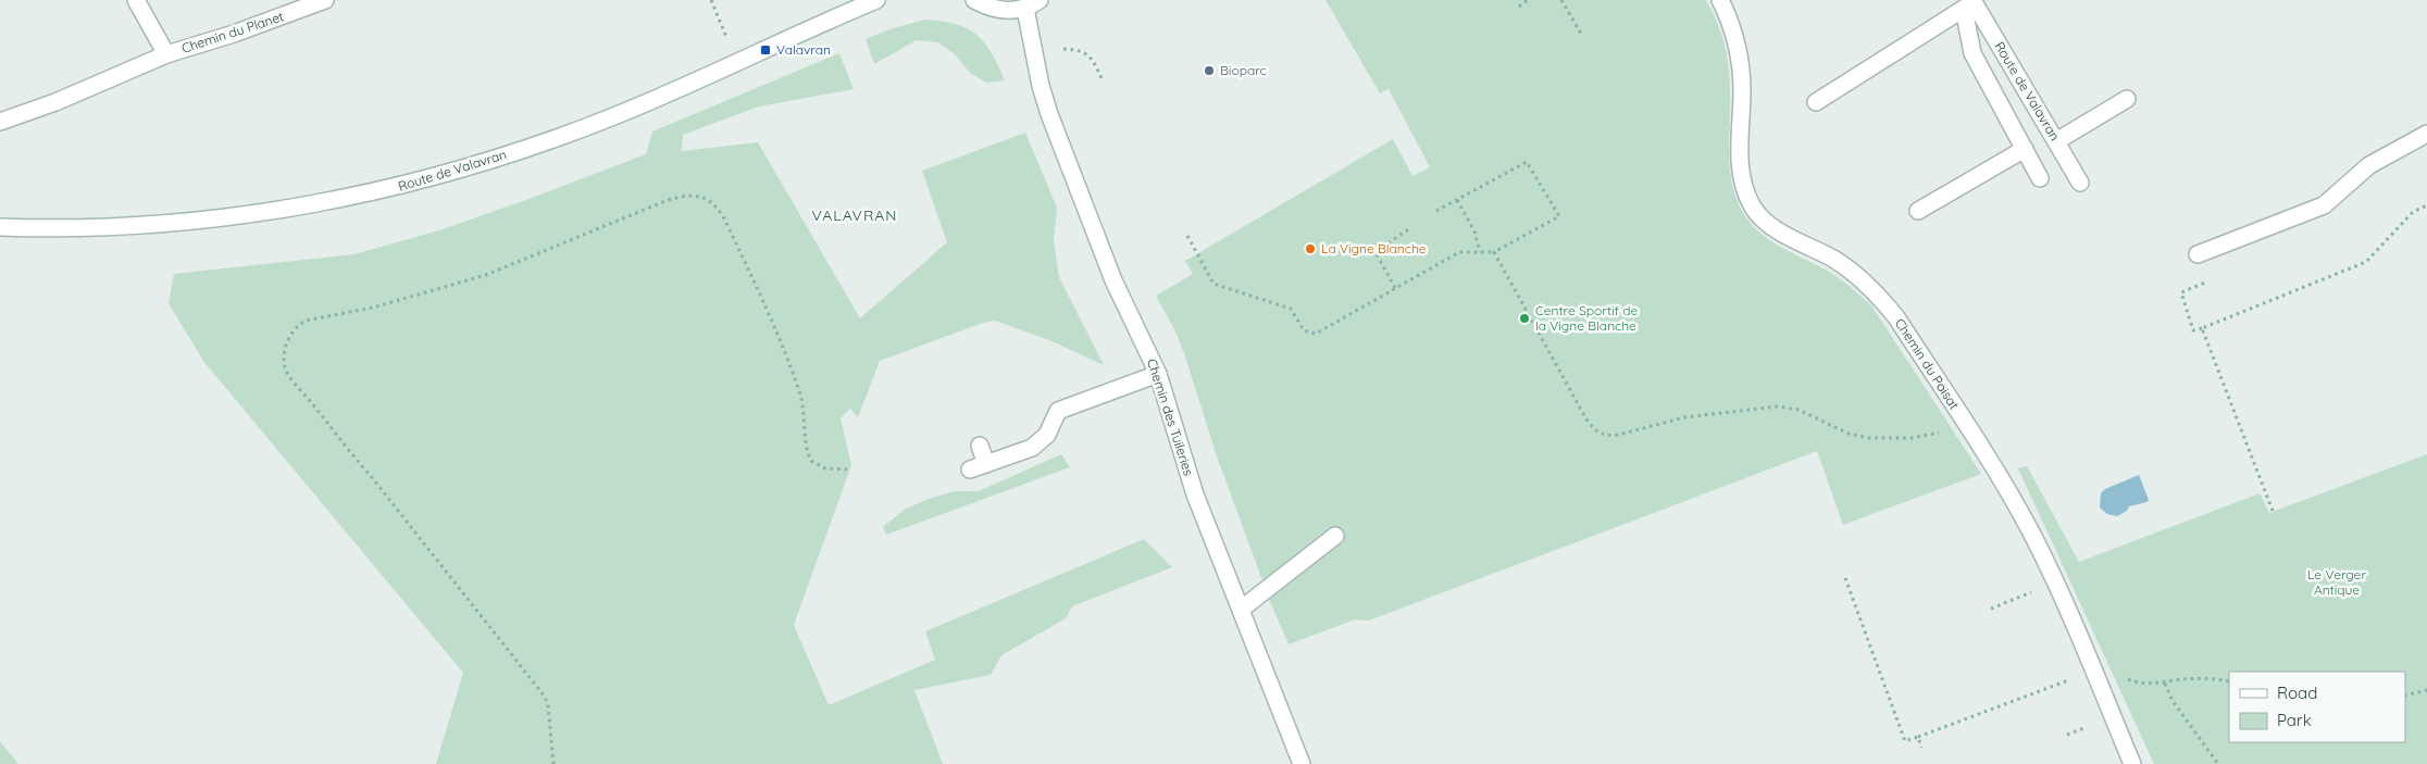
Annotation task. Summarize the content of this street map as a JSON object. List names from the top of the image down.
{
  "streets": {
    "street": [
      "Chemin du Planet",
      "Route de Valavran",
      "Chemin du Poisat",
      "Chemin des Tuileries"
    ]
  },
  "districts": ["VALAVRAN"],
  "parks": ["Le Verger Antique"],
  "places": {
    "transit": ["Valavran"],
    "other": ["Bioparc", "La Vigne Blanche", "Centre Sportif de la Vigne Blanche"]
  },
  "legend": ["Road", "Park"]
}
